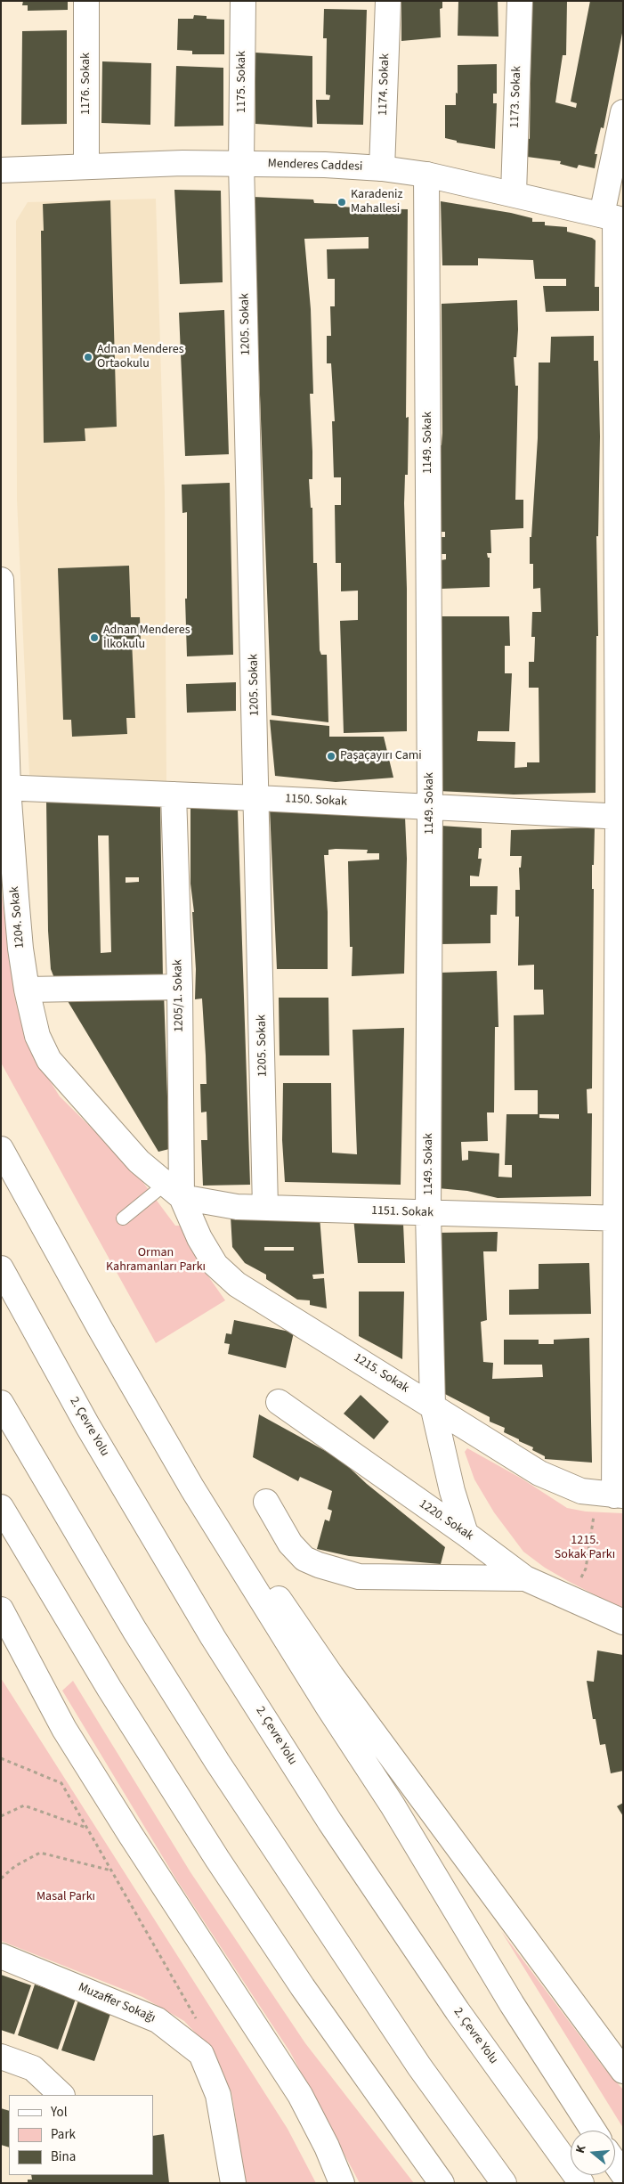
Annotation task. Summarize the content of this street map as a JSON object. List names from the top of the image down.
{
  "streets": {
    "main road": [
      "1175. Sokak",
      "1176. Sokak",
      "1174. Sokak",
      "1173. Sokak",
      "Menderes Caddesi",
      "1205. Sokak",
      "1149. Sokak",
      "1150. Sokak",
      "1204. Sokak",
      "1205/1. Sokak",
      "1151. Sokak",
      "1215. Sokak",
      "2. Çevre Yolu",
      "1220. Sokak",
      "Muzaffer Sokağı"
    ]
  },
  "crossings": [
    ["1175. Sokak", "Menderes Caddesi"],
    ["1175. Sokak", "1205. Sokak"],
    ["1176. Sokak", "Menderes Caddesi"],
    ["1174. Sokak", "Menderes Caddesi"],
    ["1173. Sokak", "Menderes Caddesi"],
    ["Menderes Caddesi", "1205. Sokak"],
    ["Menderes Caddesi", "1149. Sokak"],
    ["1205. Sokak", "1150. Sokak"],
    ["1205. Sokak", "1151. Sokak"],
    ["1149. Sokak", "1150. Sokak"],
    ["1149. Sokak", "1151. Sokak"],
    ["1149. Sokak", "1215. Sokak"],
    ["1149. Sokak", "1220. Sokak"],
    ["1150. Sokak", "1204. Sokak"],
    ["1150. Sokak", "1205/1. Sokak"],
    ["1204. Sokak", "1205/1. Sokak"],
    ["1204. Sokak", "1151. Sokak"],
    ["1204. Sokak", "1215. Sokak"],
    ["1205/1. Sokak", "1151. Sokak"],
    ["1205/1. Sokak", "1215. Sokak"],
    ["1151. Sokak", "1215. Sokak"]
  ],
  "parks": ["Orman Kahramanları Parkı", "1215. Sokak Parkı", "Masal Parkı"],
  "places": [
    "Karadeniz Mahallesi",
    "Adnan Menderes Ortaokulu",
    "Adnan Menderes İlkokulu",
    "Paşaçayırı Cami"
  ],
  "legend": ["Yol", "Park", "Bina"],
  "north": "left"
}
